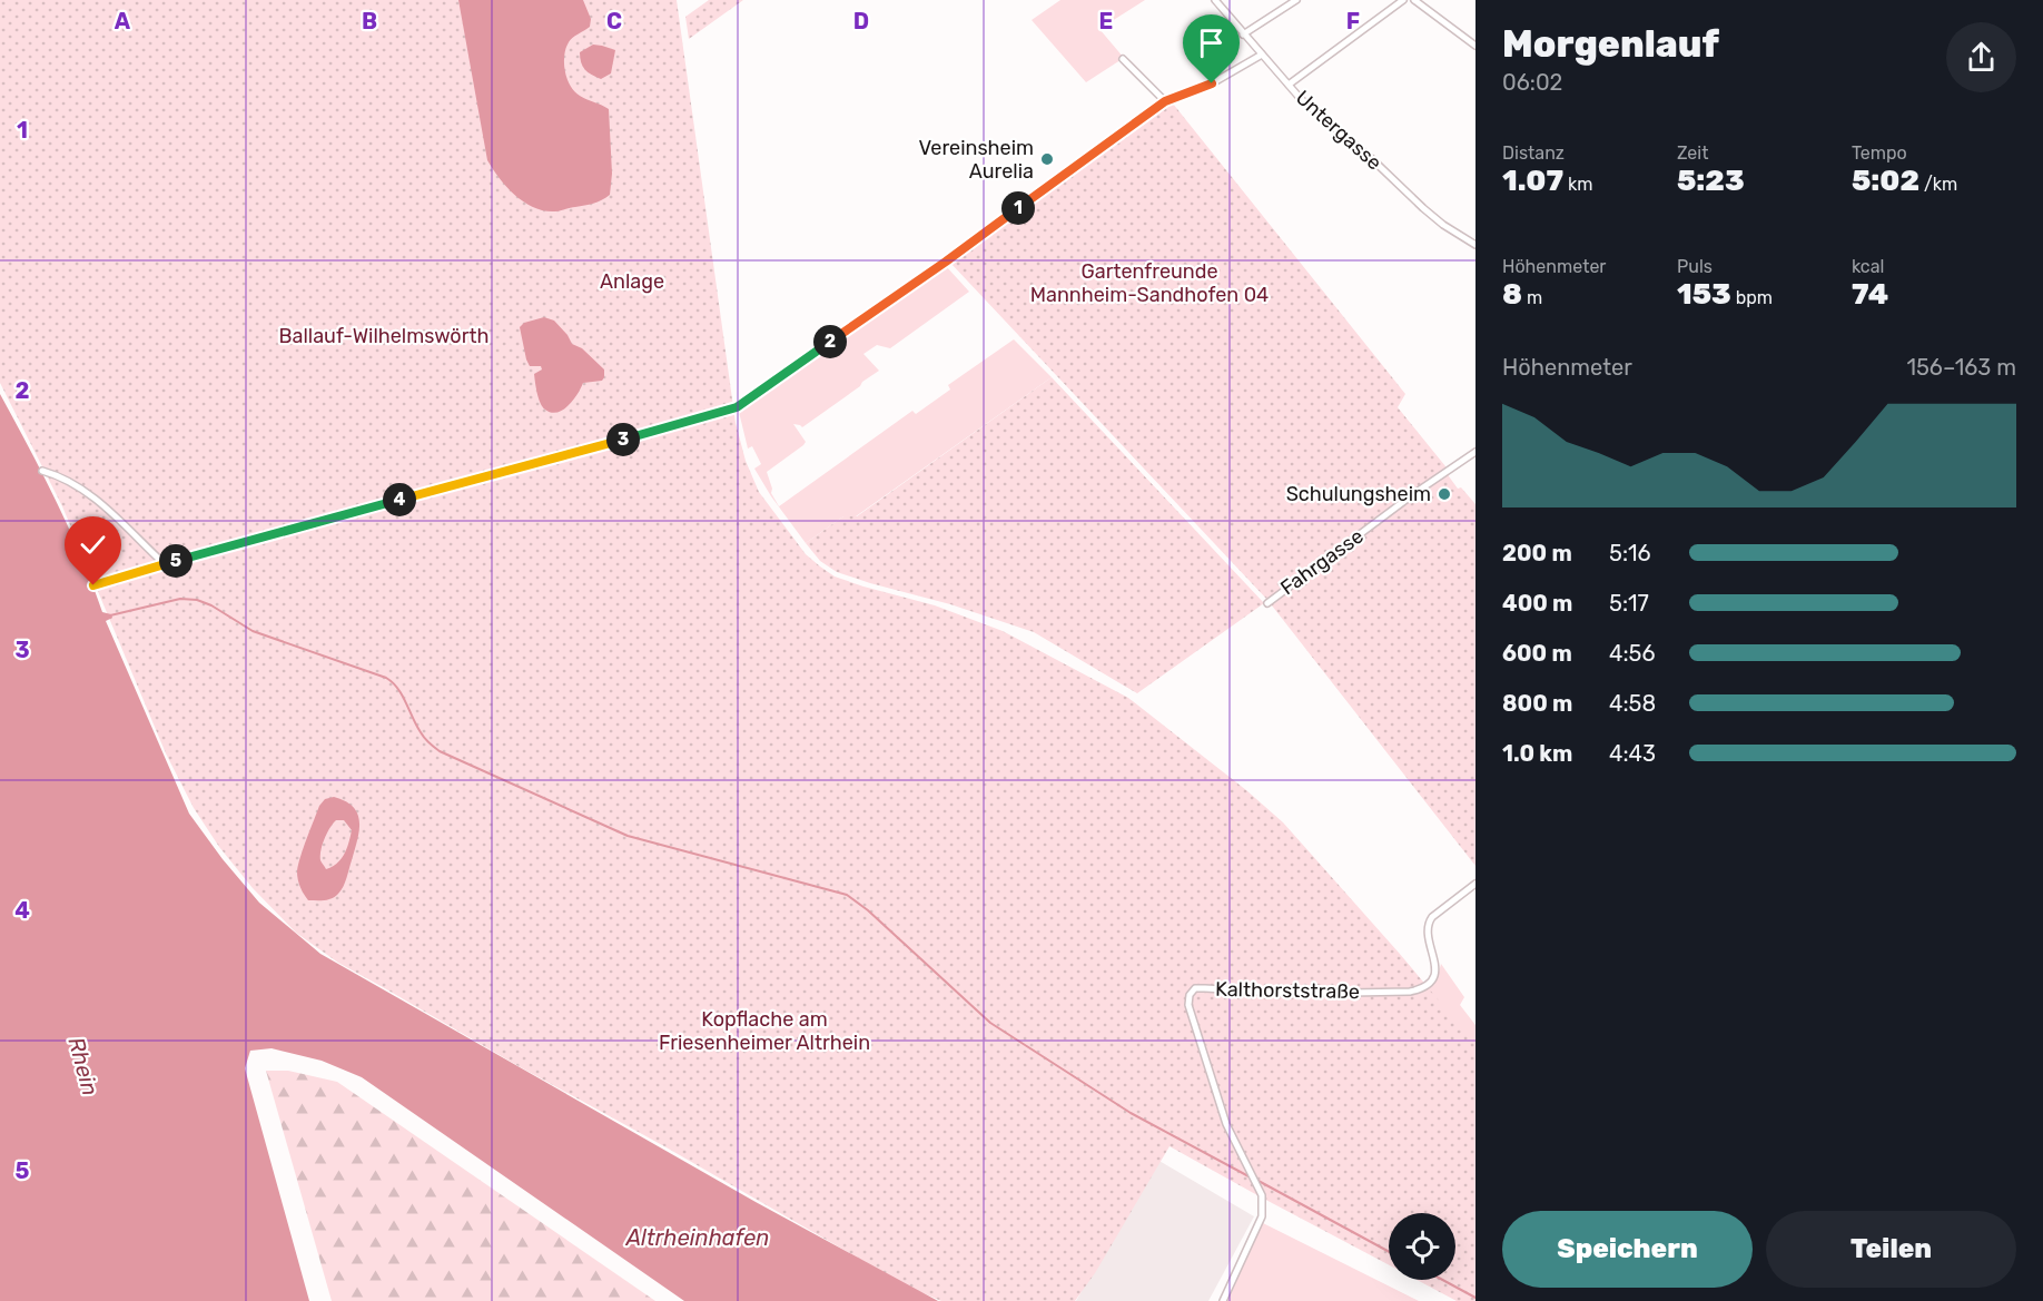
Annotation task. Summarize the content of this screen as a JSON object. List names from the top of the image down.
{
  "streets": {
    "street": ["Untergasse", "Fahrgasse", "Kalthorststraße"]
  },
  "water": ["Rhein", "Altrheinhafen"],
  "parks": [
    "Gartenfreunde Mannheim-Sandhofen 04",
    "Anlage",
    "Ballauf-Wilhelmswörth",
    "Kopflache am Friesenheimer Altrhein"
  ],
  "places": ["Vereinsheim Aurelia", "Schulungsheim"],
  "page": {
    "heading": ["Morgenlauf", "06:02"],
    "stats": [
      ["Distanz", "1.07 km"],
      ["Zeit", "5:23"],
      ["Tempo", "5:02 /km"],
      ["Höhenmeter", "8 m"],
      ["Puls", "153 bpm"],
      ["kcal", "74"]
    ],
    "pins": [
      "1",
      "2",
      "3",
      "4",
      "5"
    ],
    "chart": ["Höhenmeter", "156–163 m"],
    "list": [
      {
        "name": "200 m",
        "note": "5:16"
      },
      {
        "name": "400 m",
        "note": "5:17"
      },
      {
        "name": "600 m",
        "note": "4:56"
      },
      {
        "name": "800 m",
        "note": "4:58"
      },
      {
        "name": "1.0 km",
        "note": "4:43"
      }
    ],
    "buttons": ["Speichern", "Teilen"]
  },
  "grid": {
    "columns": [
      "A",
      "B",
      "C",
      "D",
      "E",
      "F"
    ],
    "rows": [
      "1",
      "2",
      "3",
      "4",
      "5"
    ]
  }
}
